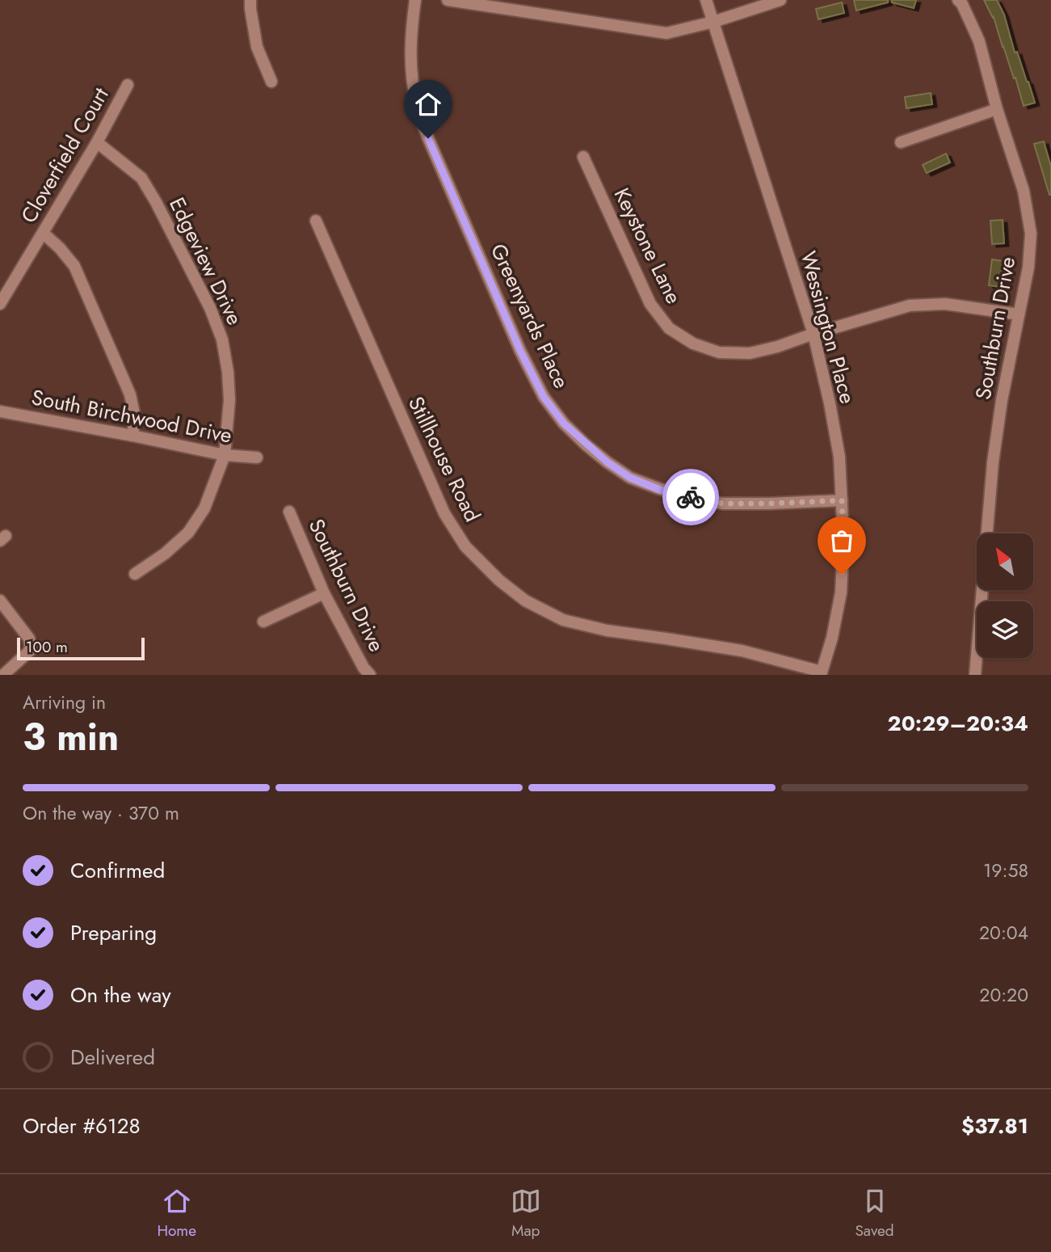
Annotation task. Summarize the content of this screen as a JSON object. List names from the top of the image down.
{
  "streets": {
    "street": [
      "Cloverfield Court",
      "Keystone Lane",
      "Edgeview Drive",
      "Greenyards Place",
      "Wessington Place",
      "Southburn Drive",
      "South Birchwood Drive",
      "Stillhouse Road"
    ]
  },
  "crossings": [
    ["Cloverfield Court", "Edgeview Drive"],
    ["Keystone Lane", "Wessington Place"],
    ["Keystone Lane", "Southburn Drive"],
    ["Edgeview Drive", "South Birchwood Drive"],
    ["Greenyards Place", "Wessington Place"],
    ["Wessington Place", "Stillhouse Road"]
  ],
  "scale_bar": "100 m",
  "north": "top left",
  "page": {
    "scale": "100 m",
    "heading": ["3 min", "Arriving in", "20:29–20:34"],
    "panel": ["Order #6128", "$37.81"],
    "bar": "On the way · 370 m",
    "list": [
      ["Confirmed", "19:58"],
      ["Preparing", "20:04"],
      ["On the way", "20:20"],
      "Delivered"
    ],
    "tabs": ["Home", "Map", "Saved"]
  }
}
